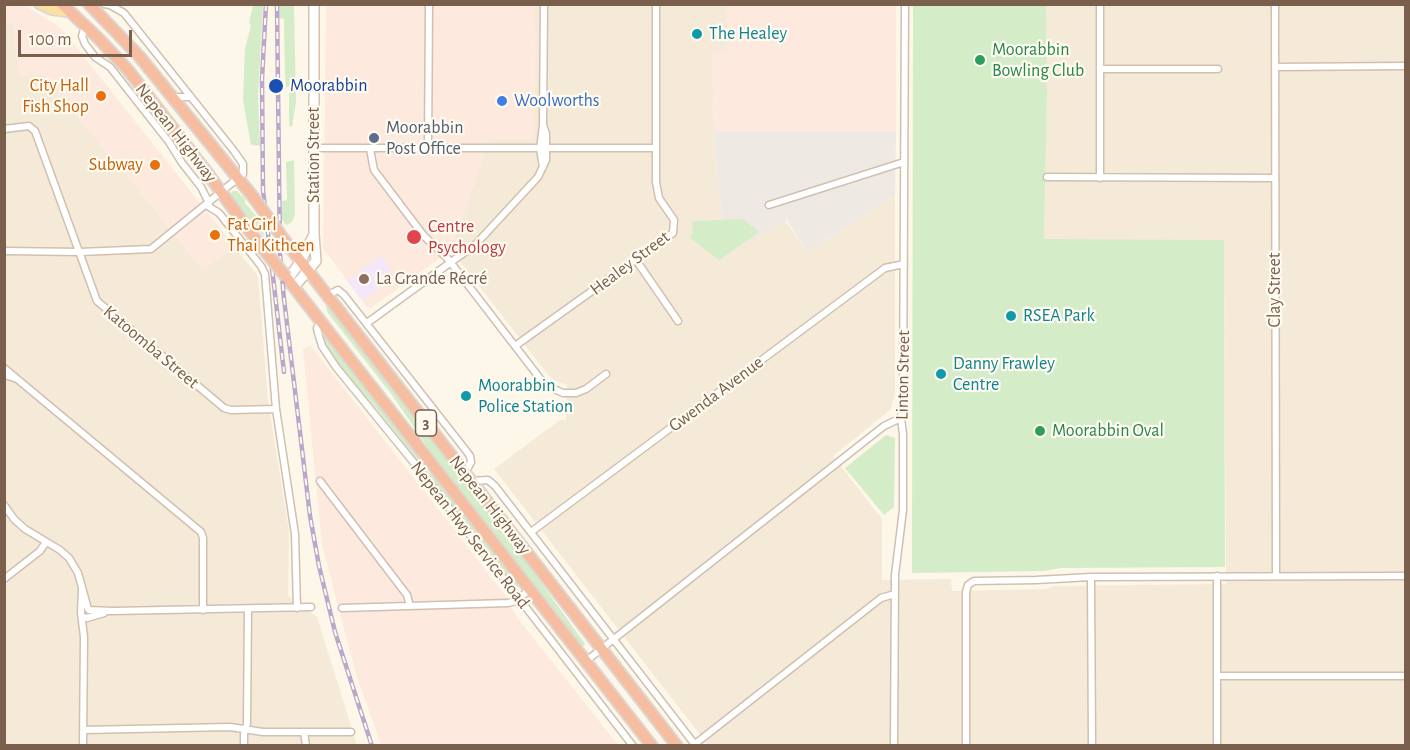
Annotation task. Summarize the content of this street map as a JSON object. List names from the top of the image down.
{
  "streets": {
    "highway": ["Nepean Highway", "3"],
    "main road": ["Station Street"],
    "street": [
      "Healey Street",
      "Clay Street",
      "Katoomba Street",
      "Linton Street",
      "Gwenda Avenue",
      "Nepean Hwy Service Road"
    ]
  },
  "crossings": [
    ["Nepean Highway", "Station Street"],
    ["Nepean Highway", "Nepean Hwy Service Road"],
    ["Linton Street", "Gwenda Avenue"],
    ["Gwenda Avenue", "Nepean Hwy Service Road"]
  ],
  "places": [
    "The Healey",
    "Moorabbin Bowling Club",
    "Moorabbin",
    "City Hall Fish Shop",
    "Woolworths",
    "Moorabbin Post Office",
    "Subway",
    "Fat Girl Thai Kithcen",
    "Centre Psychology",
    "La Grande Récré",
    "RSEA Park",
    "Danny Frawley Centre",
    "Moorabbin Police Station",
    "Moorabbin Oval"
  ],
  "scale_bar": "100 m"
}
